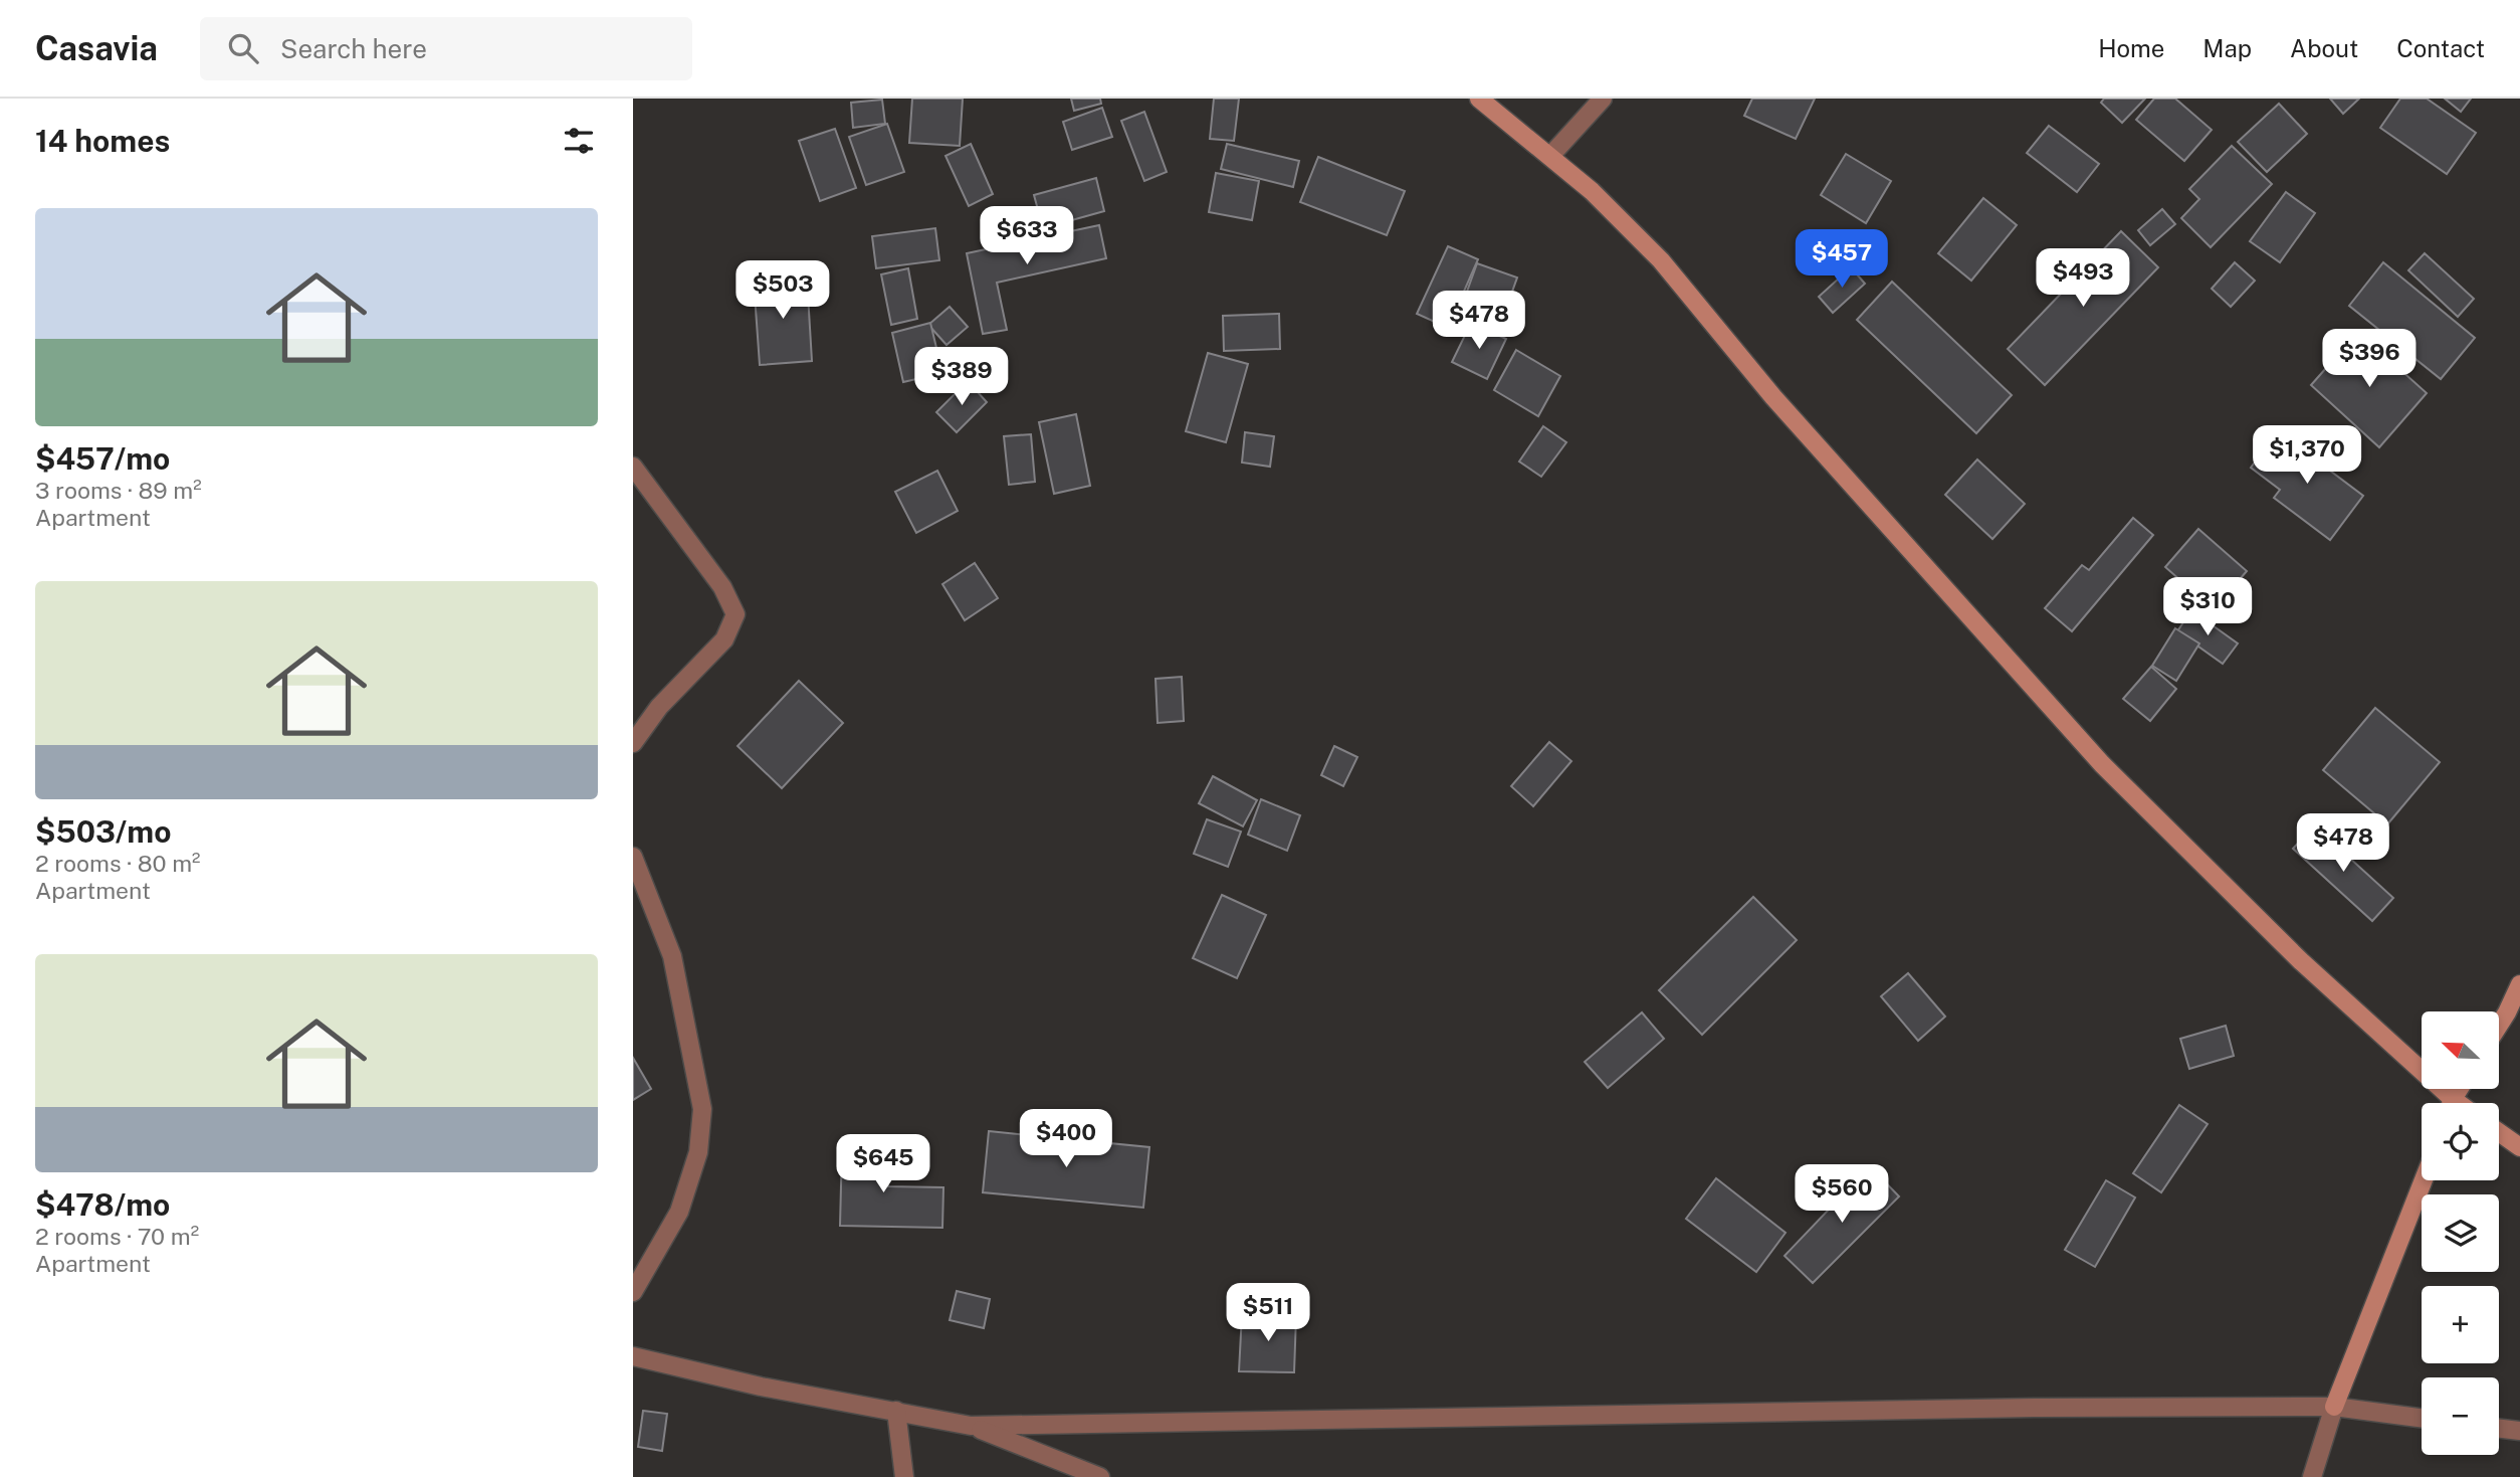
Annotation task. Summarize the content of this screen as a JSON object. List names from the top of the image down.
{
  "north": "top left",
  "page": {
    "header": "Casavia",
    "search": "Search here",
    "nav": [
      "Home",
      "Map",
      "About",
      "Contact"
    ],
    "heading": "14 homes",
    "list": [
      {
        "name": "$457/mo",
        "note": "3 rooms · 89 m² · Apartment"
      },
      {
        "name": "$503/mo",
        "note": "2 rooms · 80 m² · Apartment"
      },
      {
        "name": "$478/mo",
        "note": "2 rooms · 70 m² · Apartment"
      }
    ],
    "price": [
      "$633",
      "$457",
      "$493",
      "$503",
      "$478",
      "$396",
      "$389",
      "$1,370",
      "$310",
      "$478",
      "$400",
      "$645",
      "$560",
      "$511"
    ],
    "map_buttons": ["+", "−"]
  }
}
